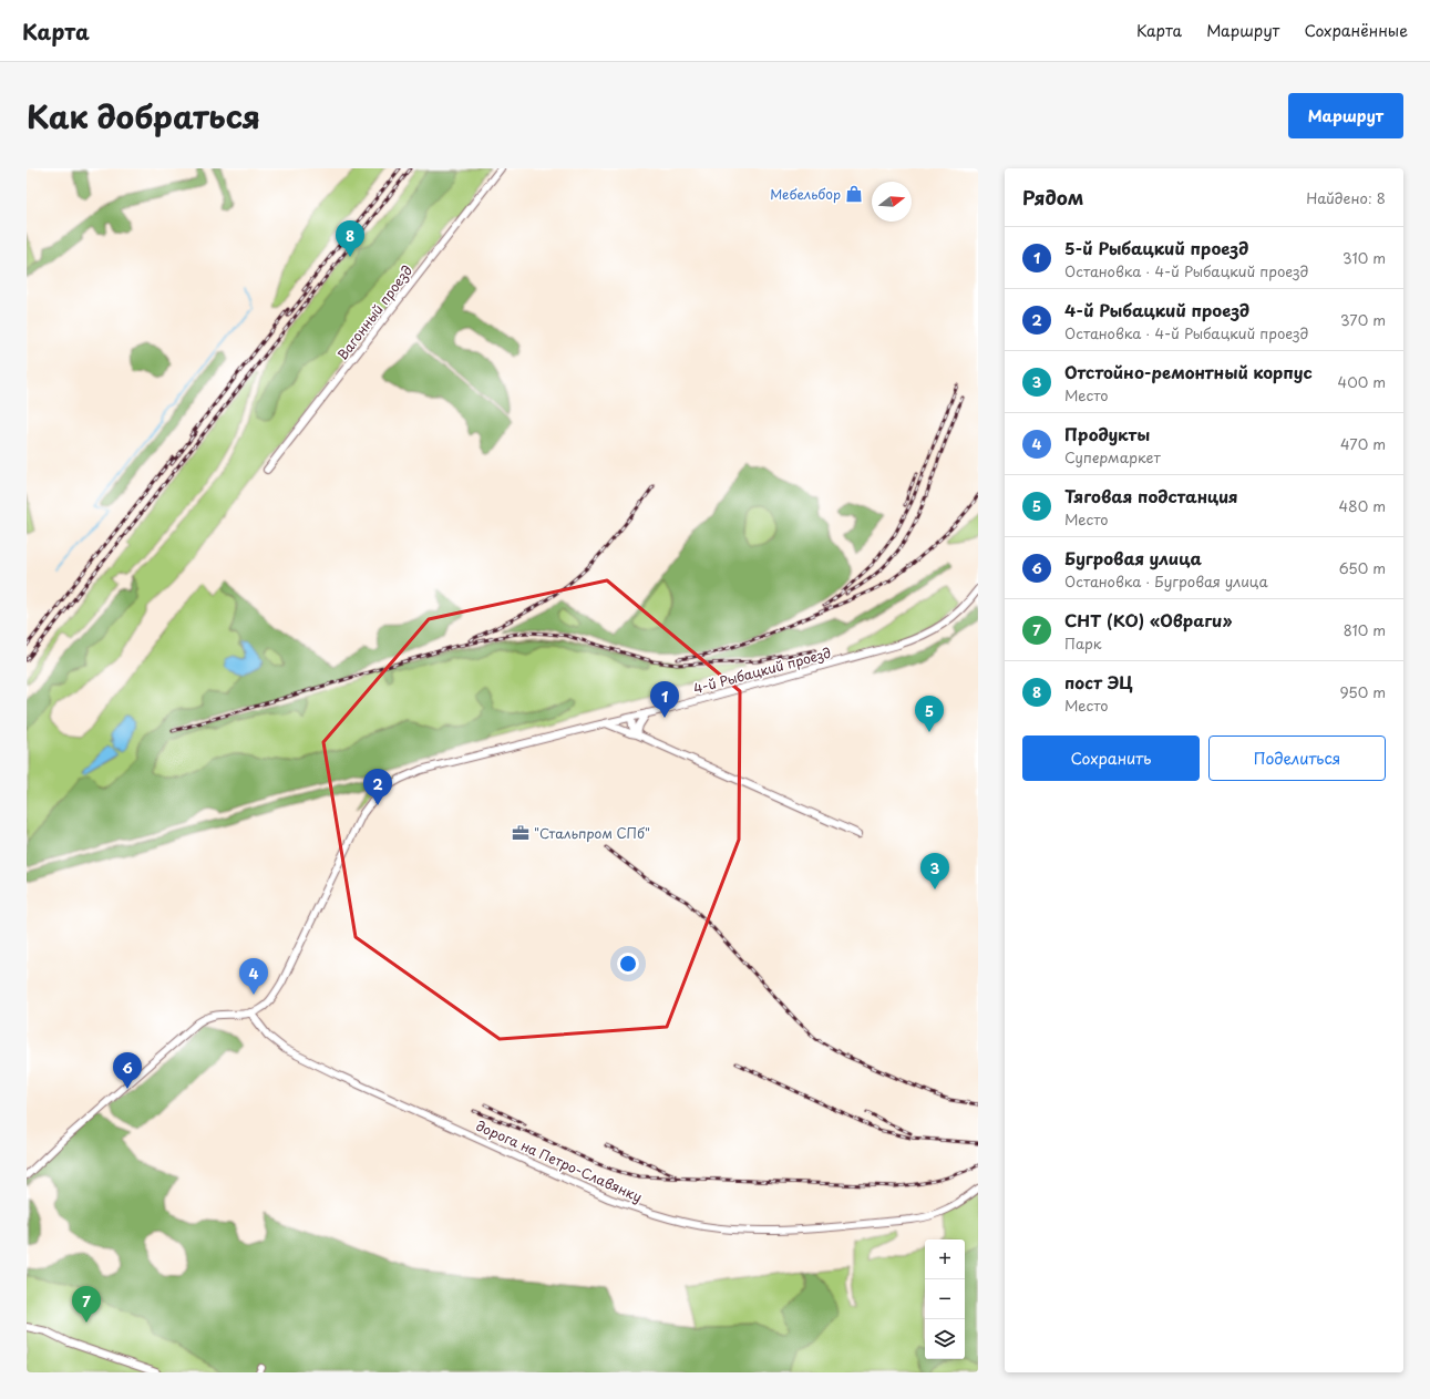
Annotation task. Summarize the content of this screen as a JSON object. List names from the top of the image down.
{
  "streets": {
    "street": ["Вагонный проезд", "4-й Рыбацкий проезд", "дорога на Петро-Славянку"]
  },
  "crossings": [
    ["4-й Рыбацкий проезд", "дорога на Петро-Славянку"]
  ],
  "places": {
    "shop": ["Мебельбор"],
    "office": ["\"Стальпром СПб\""]
  },
  "north": "right",
  "page": {
    "header": "Карта",
    "nav": ["Карта", "Маршрут", "Сохранённые"],
    "title": "Как добраться",
    "buttons": [
      "Маршрут",
      ["Сохранить", "Поделиться"]
    ],
    "heading": ["Рядом", "Найдено: 8"],
    "pins": [
      "8",
      "1",
      "5",
      "2",
      "3",
      "4",
      "6",
      "7"
    ],
    "list": [
      {
        "mark": "1",
        "name": "5-й Рыбацкий проезд",
        "note": "Остановка · 4-й Рыбацкий проезд",
        "value": "310 m"
      },
      {
        "mark": "2",
        "name": "4-й Рыбацкий проезд",
        "note": "Остановка · 4-й Рыбацкий проезд",
        "value": "370 m"
      },
      {
        "mark": "3",
        "name": "Отстойно-ремонтный корпус",
        "note": "Место",
        "value": "400 m"
      },
      {
        "mark": "4",
        "name": "Продукты",
        "note": "Супермаркет",
        "value": "470 m"
      },
      {
        "mark": "5",
        "name": "Тяговая подстанция",
        "note": "Место",
        "value": "480 m"
      },
      {
        "mark": "6",
        "name": "Бугровая улица",
        "note": "Остановка · Бугровая улица",
        "value": "650 m"
      },
      {
        "mark": "7",
        "name": "СНТ (КО) «Овраги»",
        "note": "Парк",
        "value": "810 m"
      },
      {
        "mark": "8",
        "name": "пост ЭЦ",
        "note": "Место",
        "value": "950 m"
      }
    ],
    "map_buttons": ["+", "−"]
  }
}
